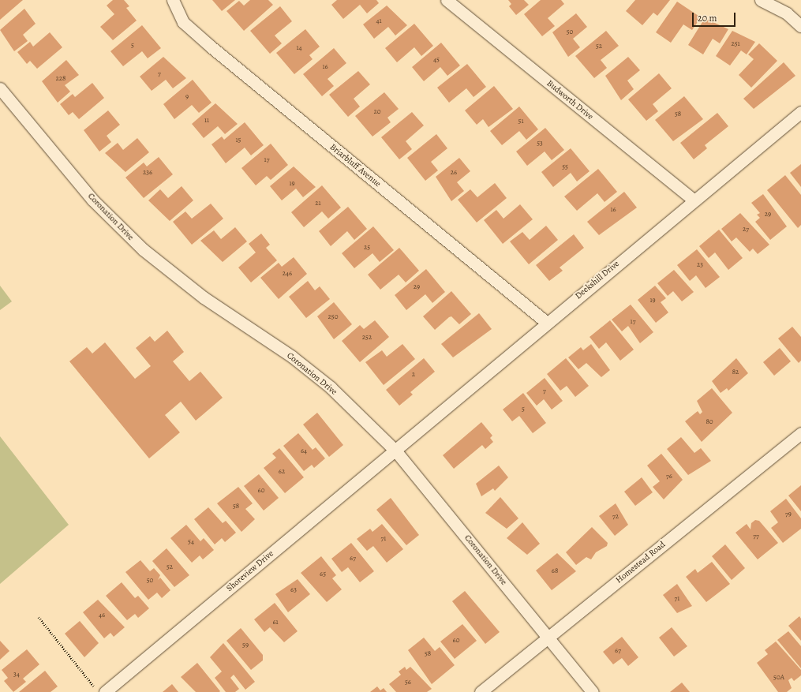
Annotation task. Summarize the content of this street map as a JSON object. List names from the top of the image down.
{
  "streets": {
    "street": [
      "Budworth Drive",
      "Briarbluff Avenue",
      "Coronation Drive",
      "Deekshill Drive",
      "Homestead Road",
      "Shoreview Drive"
    ]
  },
  "crossings": [
    ["Budworth Drive", "Deekshill Drive"],
    ["Briarbluff Avenue", "Deekshill Drive"],
    ["Coronation Drive", "Deekshill Drive"],
    ["Coronation Drive", "Homestead Road"],
    ["Coronation Drive", "Shoreview Drive"],
    ["Deekshill Drive", "Shoreview Drive"]
  ],
  "house_numbers": [
    "41",
    "50",
    "251",
    "5",
    "52",
    "14",
    "45",
    "16",
    "7",
    "228",
    "9",
    "20",
    "58",
    "11",
    "51",
    "15",
    "53",
    "17",
    "55",
    "236",
    "26",
    "19",
    "21",
    "16",
    "29",
    "27",
    "25",
    "23",
    "246",
    "29",
    "19",
    "250",
    "17",
    "252",
    "82",
    "2",
    "7",
    "5",
    "80",
    "64",
    "62",
    "76",
    "60",
    "58",
    "79",
    "72",
    "77",
    "71",
    "54",
    "67",
    "52",
    "68",
    "65",
    "50",
    "63",
    "71",
    "46",
    "61",
    "60",
    "59",
    "67",
    "58",
    "34",
    "50A",
    "56"
  ],
  "scale_bar": "20 m"
}
